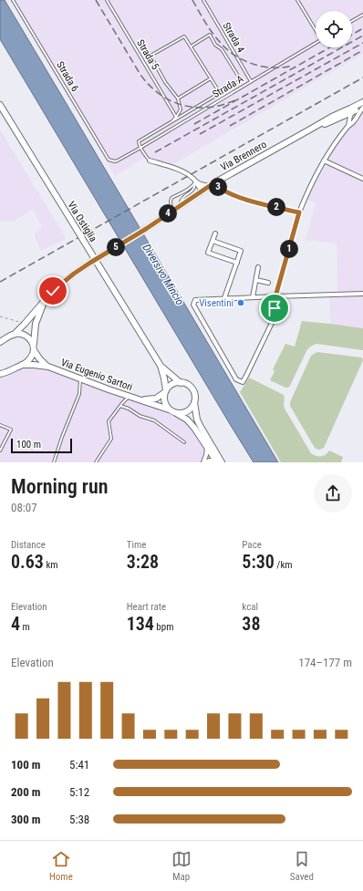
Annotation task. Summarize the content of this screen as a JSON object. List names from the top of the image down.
{
  "streets": {
    "main road": ["Via Brennero", "Via Ostiglia", "Via Eugenio Sartori"],
    "lane": [
      "Strada 4",
      "Strada 5",
      "Strada 6",
      "Strada A"
    ]
  },
  "crossings": [
    ["Strada 4", "Strada A"],
    ["Strada 6", "Strada A"],
    ["Via Brennero", "Via Eugenio Sartori"],
    ["Via Ostiglia", "Via Eugenio Sartori"]
  ],
  "water": ["Diversivo Mincio"],
  "places": ["Visentini"],
  "scale_bar": "100 m",
  "page": {
    "pins": [
      "3",
      "2",
      "4",
      "5",
      "1"
    ],
    "scale": "100 m",
    "heading": ["Morning run", "08:07"],
    "stats": [
      ["Distance", "0.63 km"],
      ["Time", "3:28"],
      ["Pace", "5:30 /km"],
      ["Elevation", "4 m"],
      ["Heart rate", "134 bpm"],
      ["kcal", "38"]
    ],
    "chart": ["Elevation", "174–177 m"],
    "list": [
      {
        "name": "100 m",
        "note": "5:41"
      },
      {
        "name": "200 m",
        "note": "5:12"
      },
      {
        "name": "300 m",
        "note": "5:38"
      }
    ],
    "tabs": ["Home", "Map", "Saved"]
  }
}
